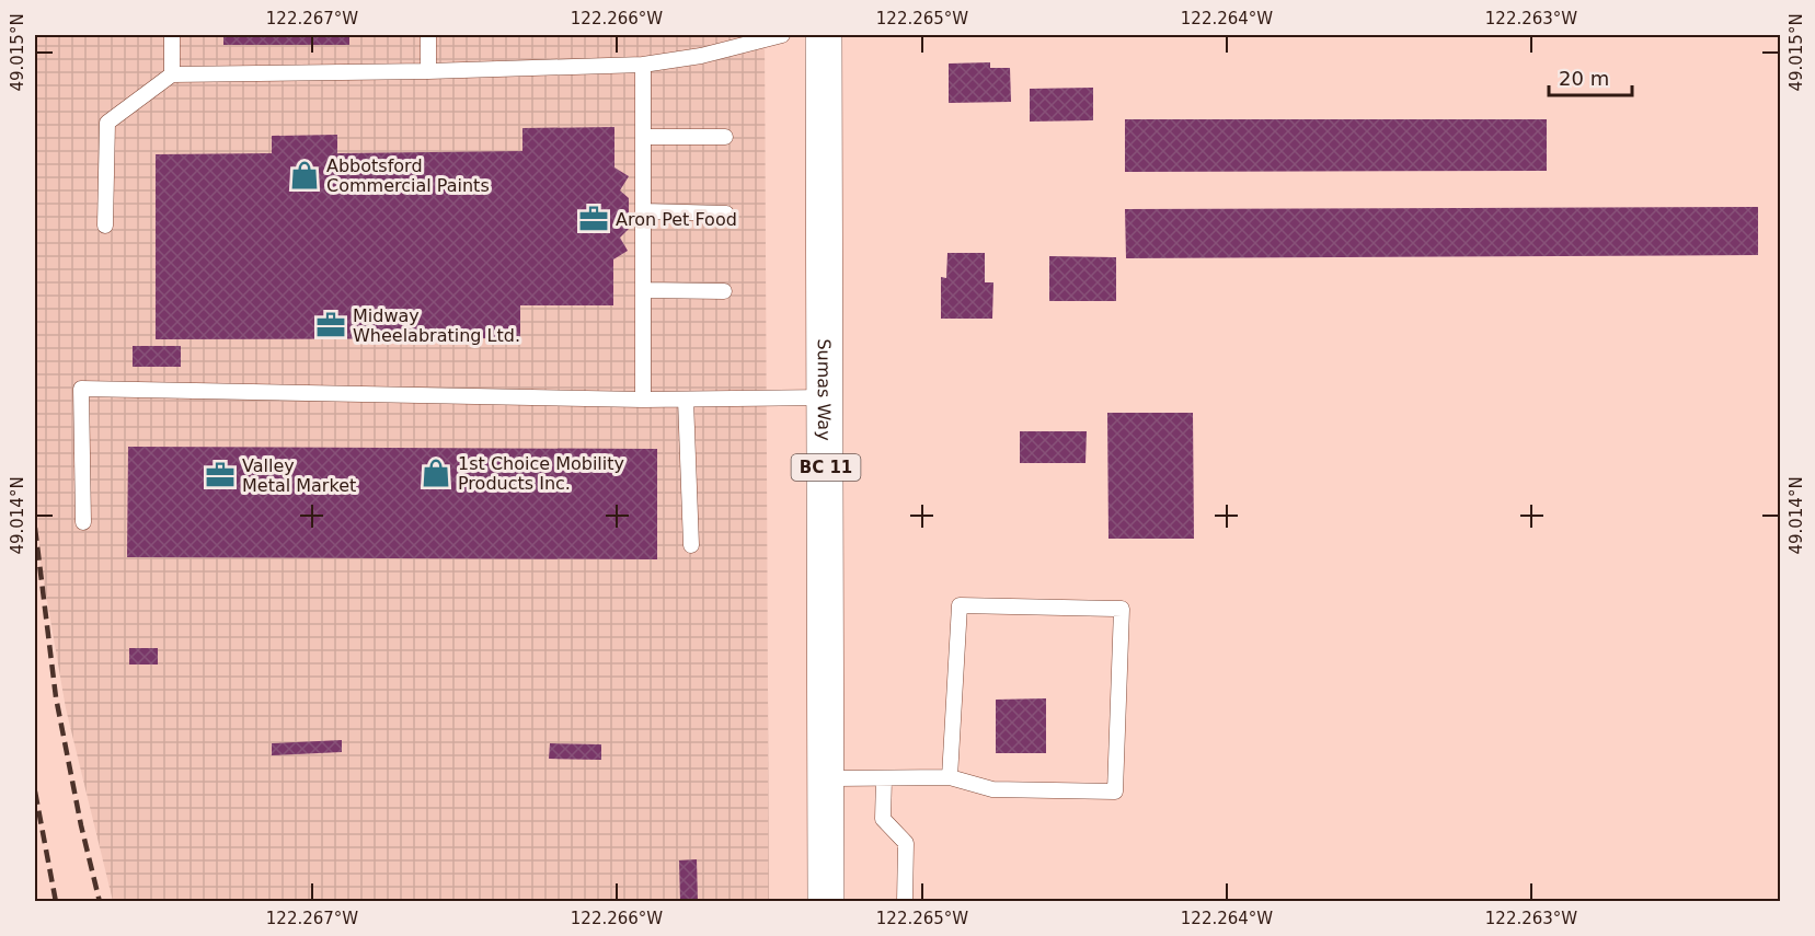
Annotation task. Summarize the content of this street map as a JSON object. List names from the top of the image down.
{
  "streets": {
    "highway": ["Sumas Way", "BC 11"]
  },
  "places": {
    "shop": ["Abbotsford Commercial Paints", "1st Choice Mobility Products Inc."],
    "office": ["Aron Pet Food", "Midway Wheelabrating Ltd.", "Valley Metal Market"]
  },
  "scale_bar": "20 m",
  "coordinates": [
    "122.267°W",
    "122.266°W",
    "122.265°W",
    "122.264°W",
    "122.263°W",
    "49.015°N",
    "49.014°N"
  ]
}
